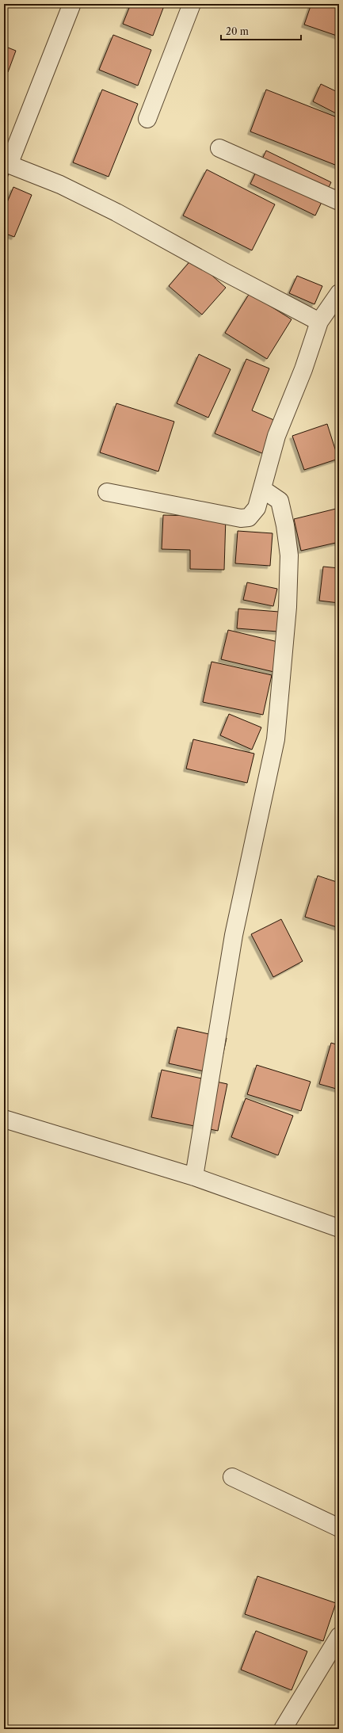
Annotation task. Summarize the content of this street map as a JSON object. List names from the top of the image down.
{
  "scale_bar": "20 m"
}
